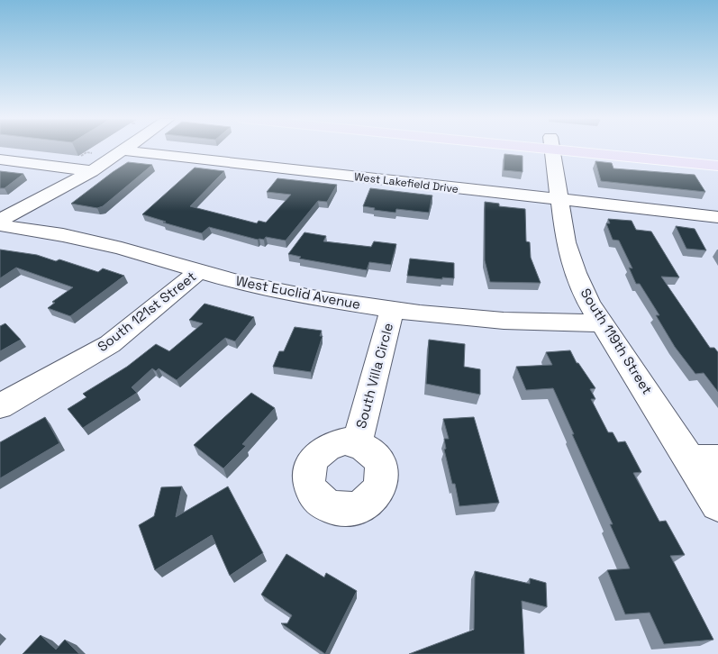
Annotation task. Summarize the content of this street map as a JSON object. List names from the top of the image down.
{
  "streets": {
    "street": [
      "West Lakefield Drive",
      "West Euclid Avenue",
      "South 121st Street",
      "South 119th Street",
      "South Villa Circle"
    ]
  },
  "crossings": [
    ["West Lakefield Drive", "South 119th Street"],
    ["West Euclid Avenue", "South 121st Street"],
    ["West Euclid Avenue", "South 119th Street"],
    ["West Euclid Avenue", "South Villa Circle"]
  ]
}
